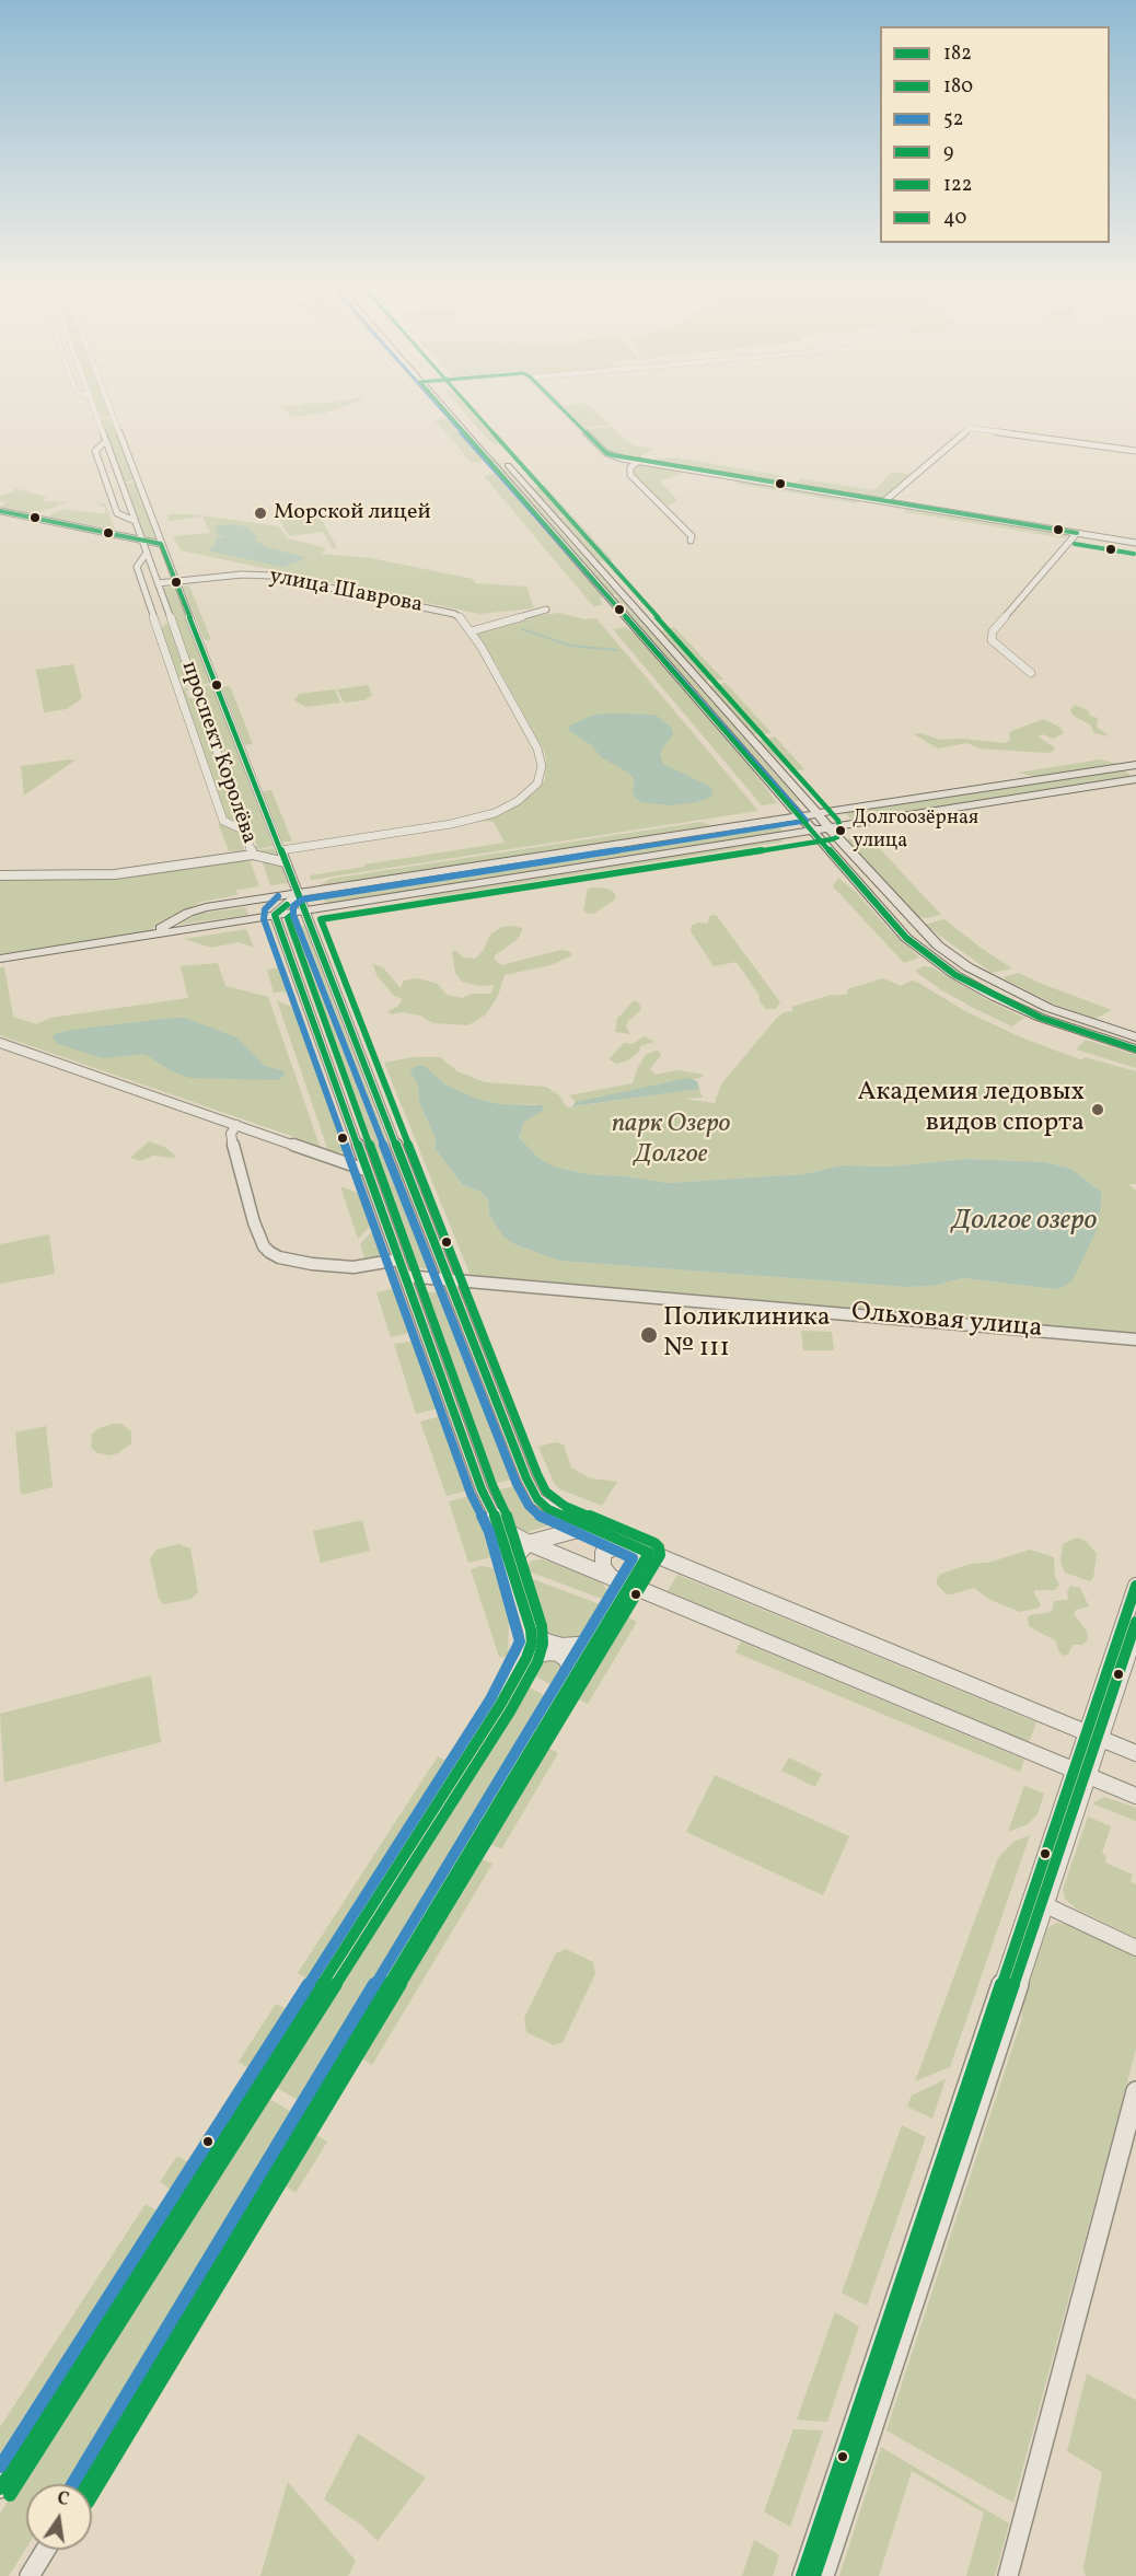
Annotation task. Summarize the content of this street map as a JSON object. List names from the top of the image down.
{
  "streets": {
    "street": ["улица Шаврова", "проспект Королёва", "Ольховая улица"]
  },
  "crossings": [
    ["улица Шаврова", "проспект Королёва"],
    ["проспект Королёва", "Ольховая улица"]
  ],
  "water": ["Долгое озеро"],
  "parks": ["парк Озеро Долгое"],
  "places": [
    "Морской лицей",
    "Долгоозёрная улица",
    "Академия ледовых видов спорта",
    "Поликлиника № 111"
  ],
  "lines": [
    "transit line 180",
    "transit line 52",
    "transit line 9",
    "transit line 182",
    "transit line 40",
    "transit line 122"
  ],
  "legend": [
    "182",
    "180",
    "52",
    "9",
    "122",
    "40"
  ],
  "north": "top"
}
